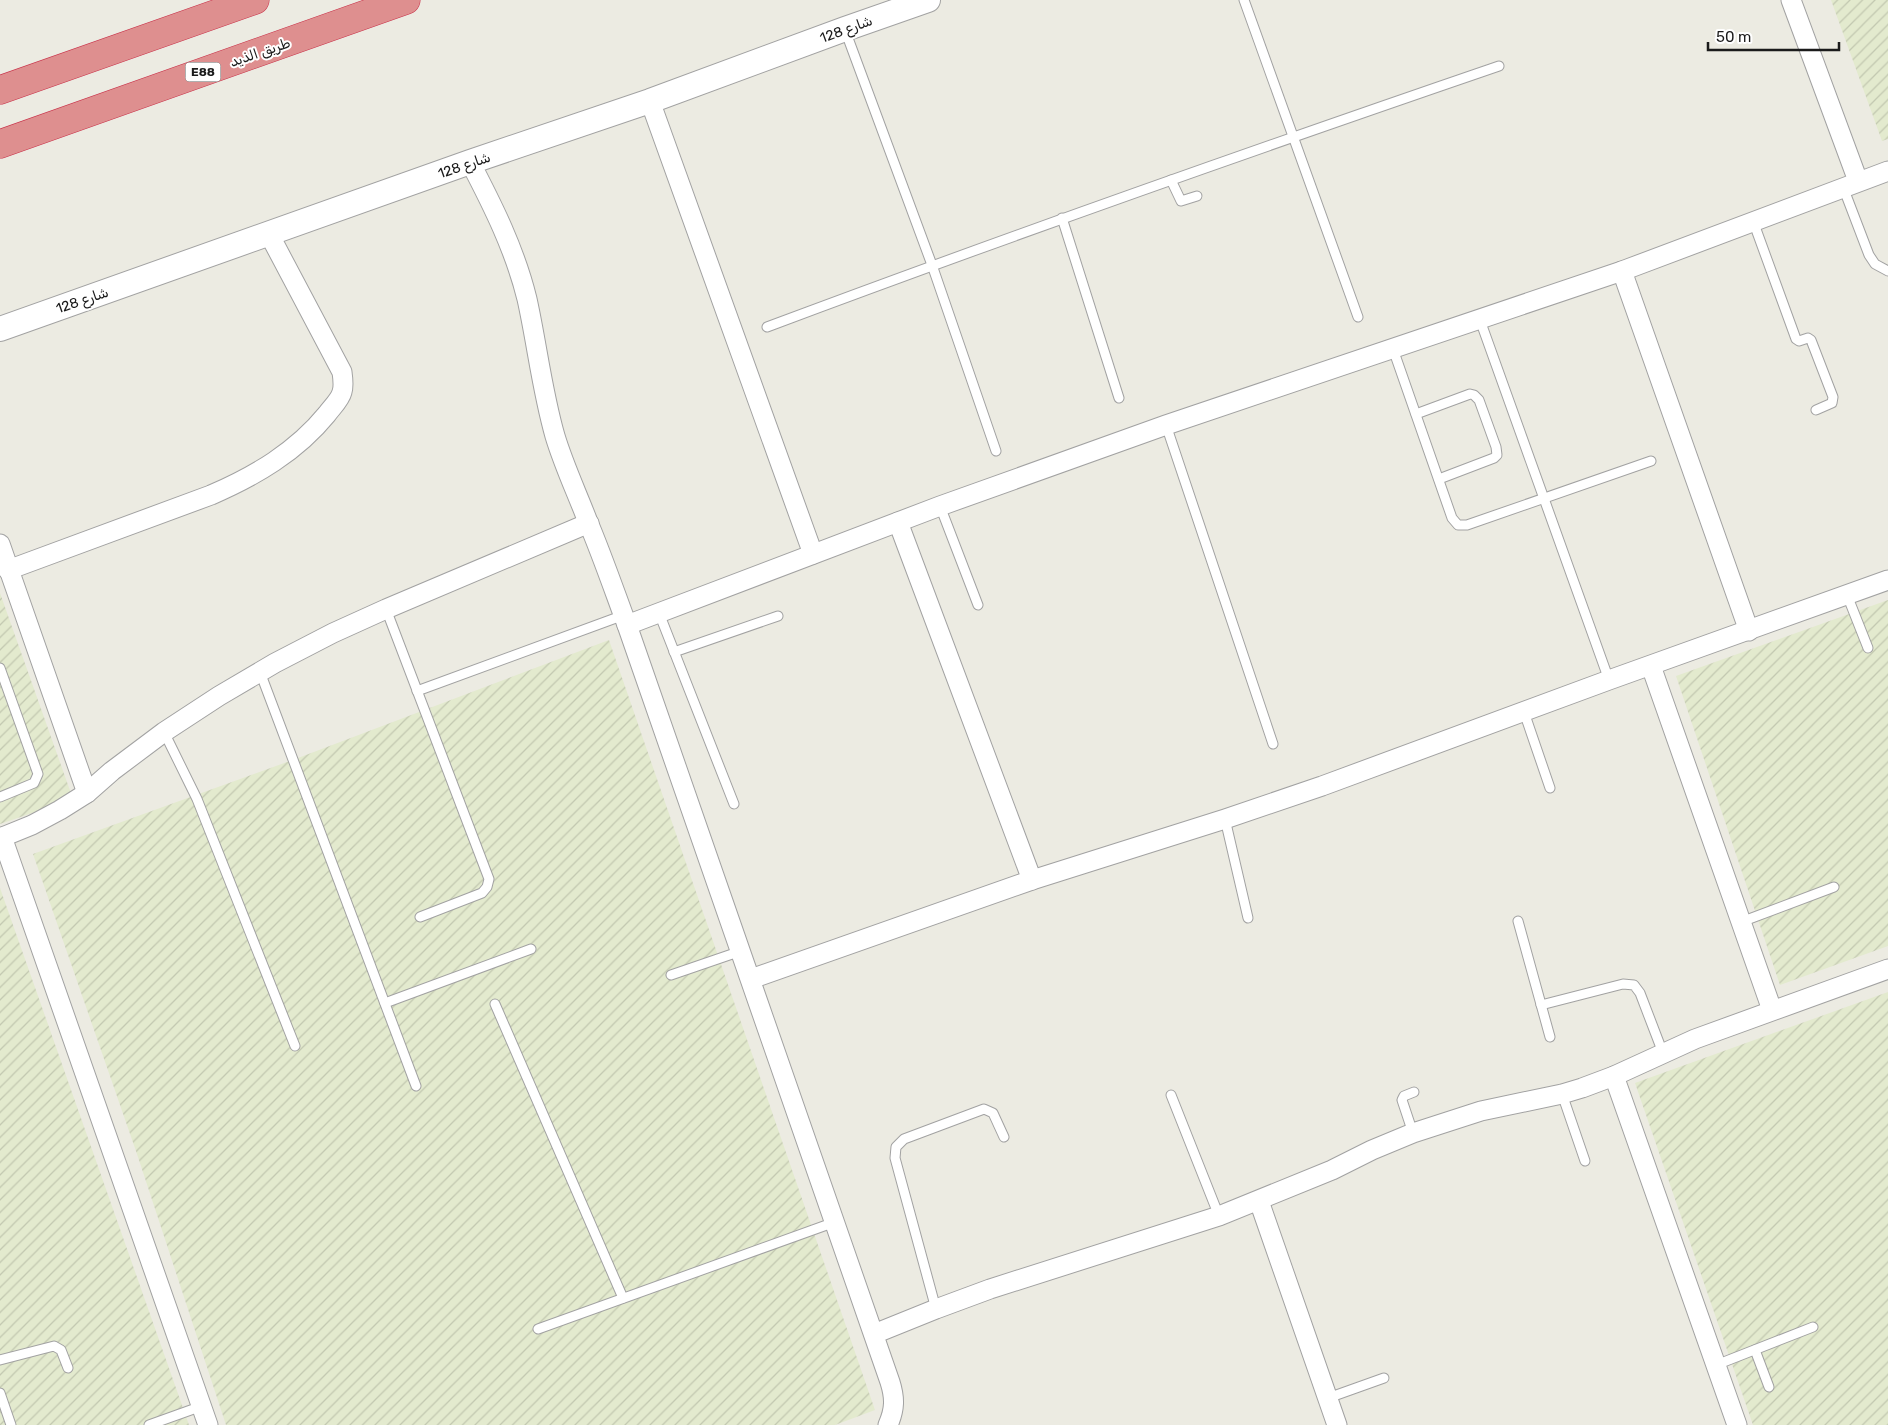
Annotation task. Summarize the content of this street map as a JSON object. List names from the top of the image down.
{
  "streets": {
    "highway": ["طريق الذيد", "E88"],
    "street": ["شارع 128"]
  },
  "scale_bar": "50 m"
}
